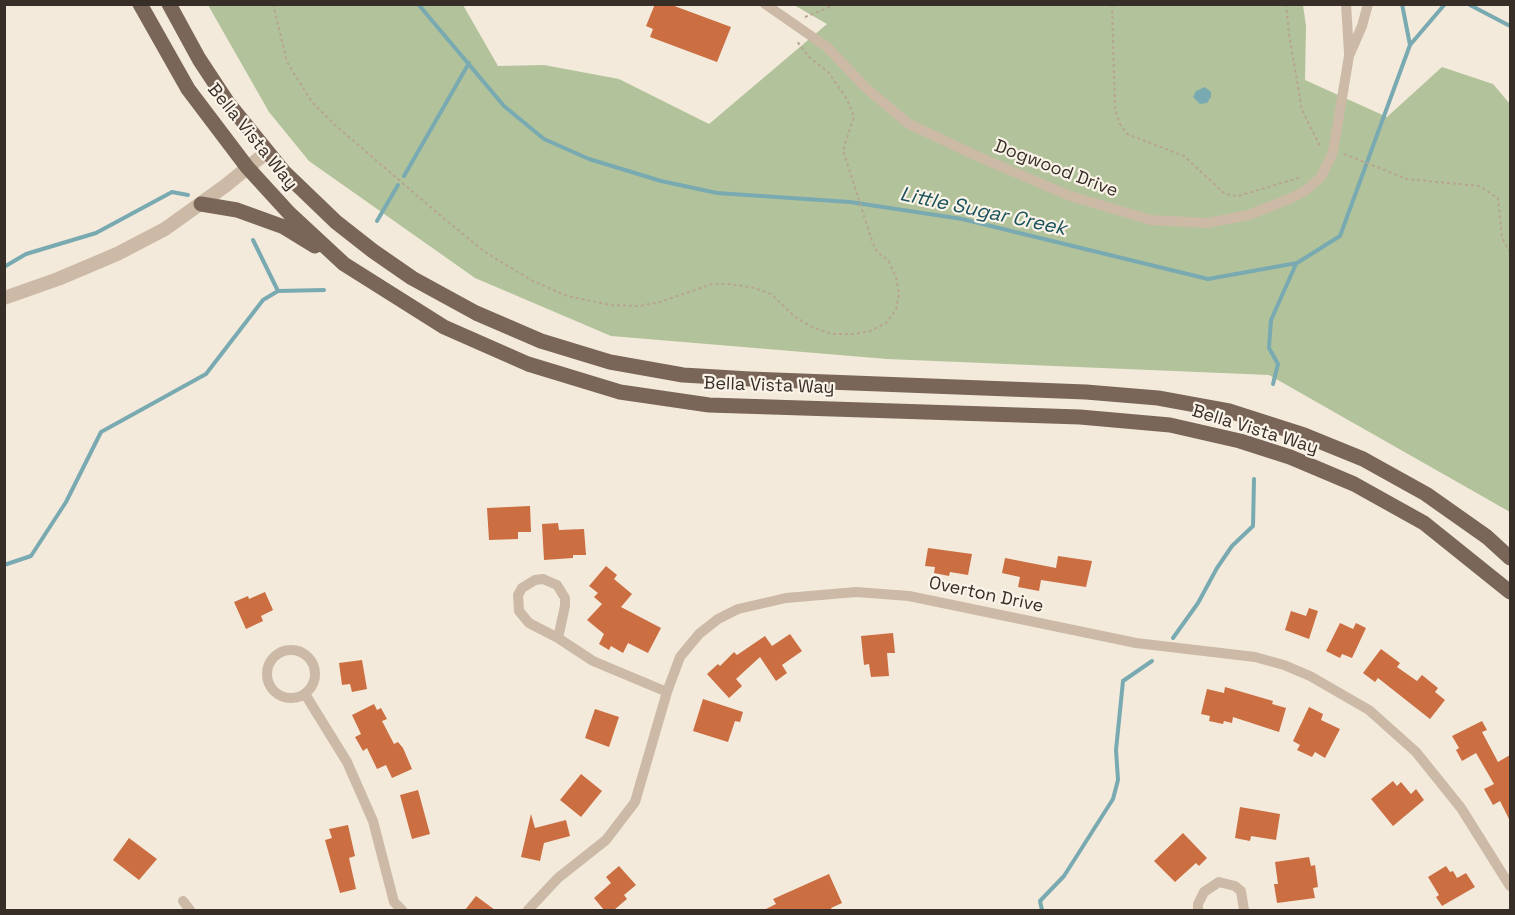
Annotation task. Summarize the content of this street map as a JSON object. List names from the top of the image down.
{
  "streets": {
    "main road": ["Bella Vista Way"],
    "street": ["Dogwood Drive", "Overton Drive"]
  },
  "water": ["Little Sugar Creek"]
}
